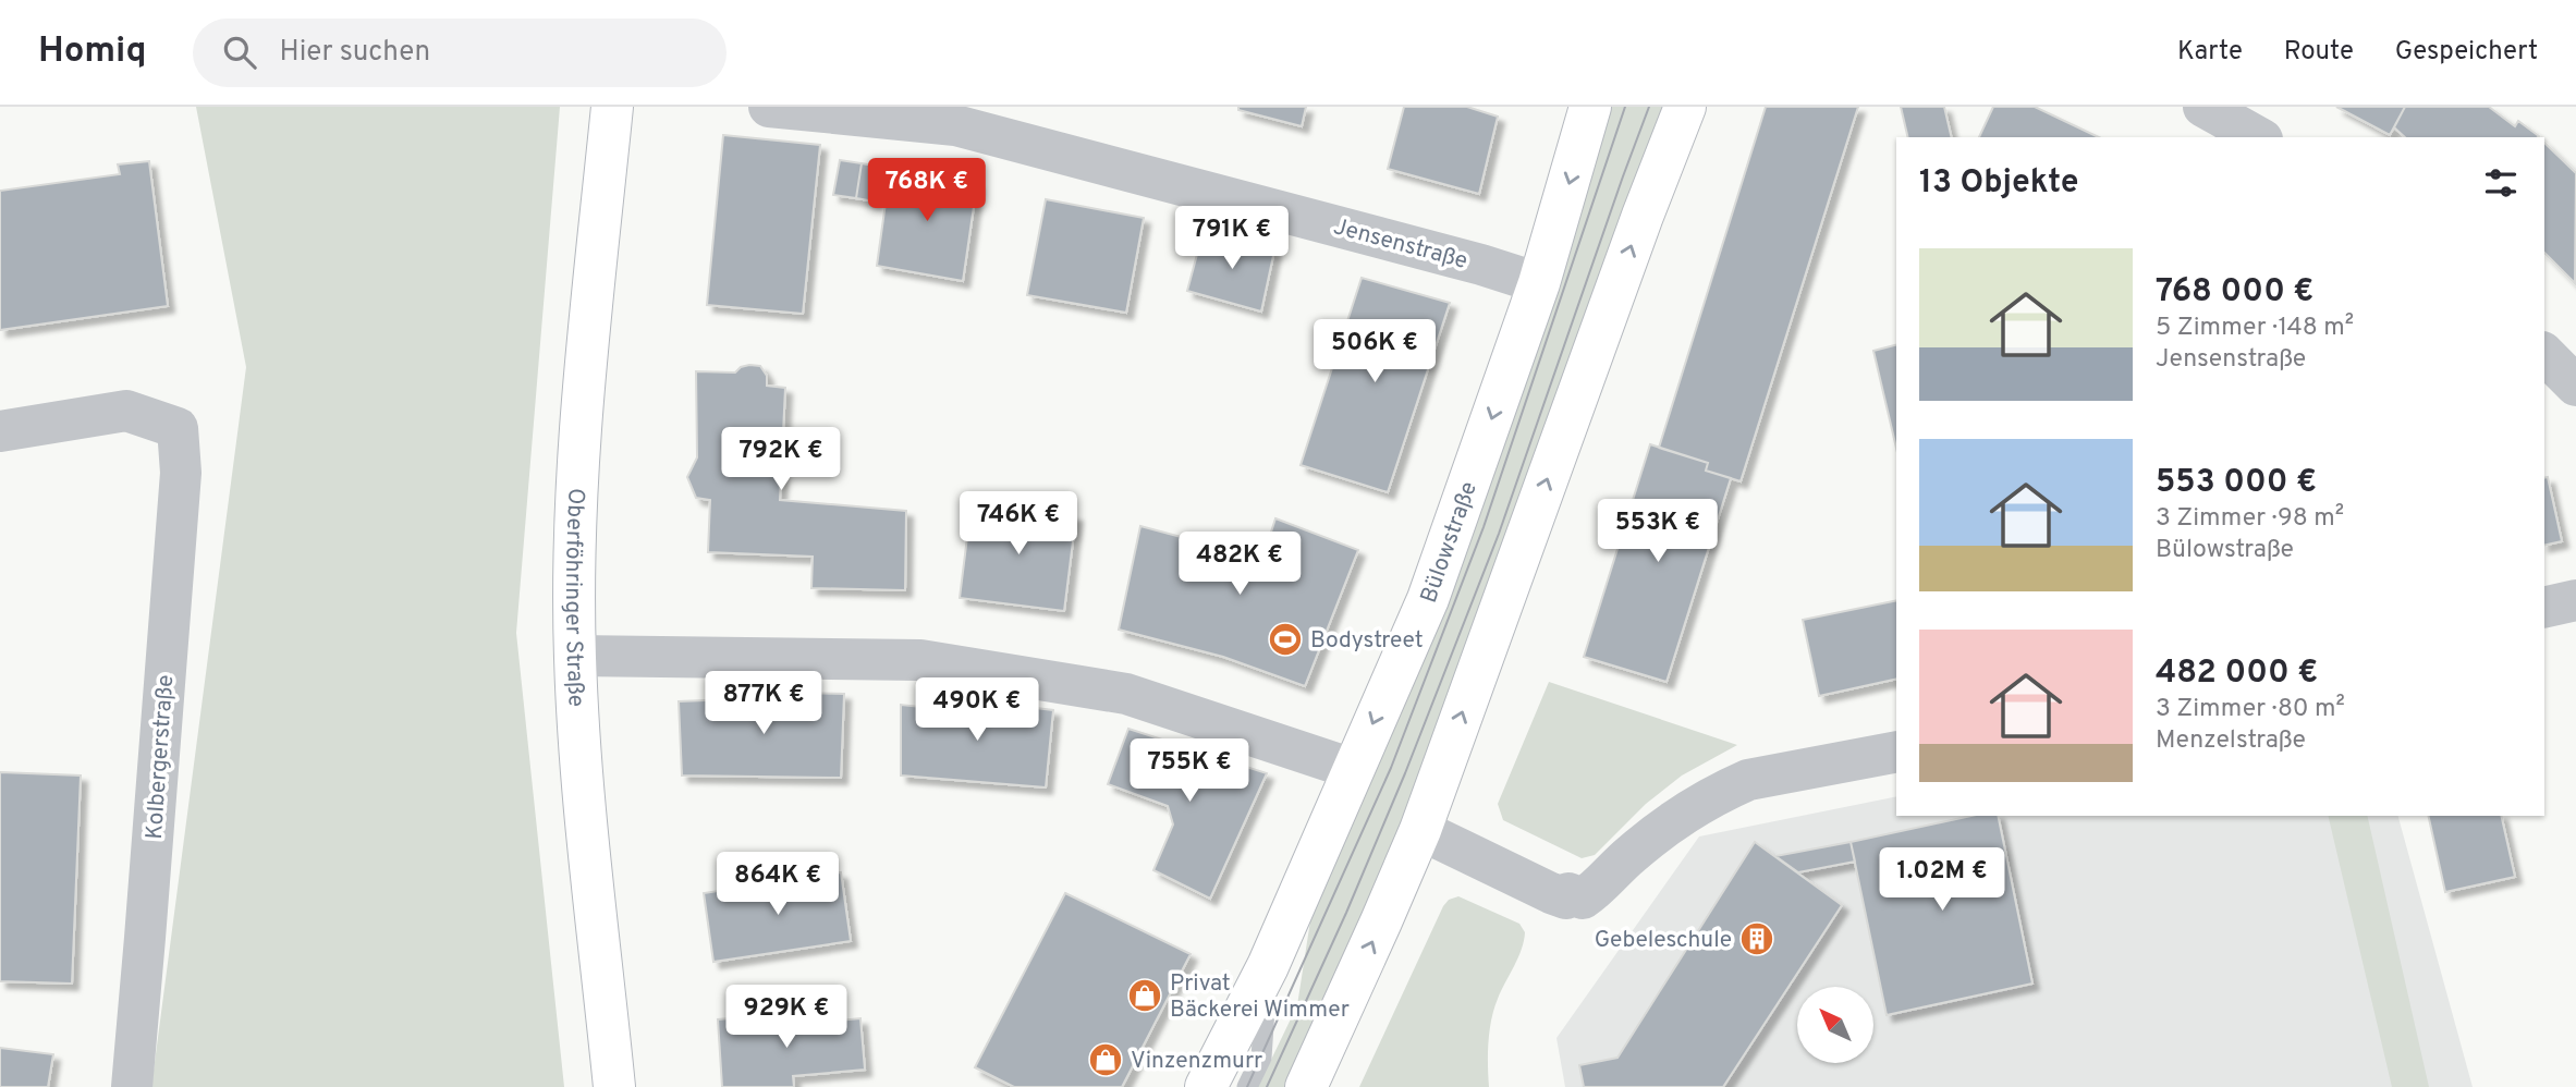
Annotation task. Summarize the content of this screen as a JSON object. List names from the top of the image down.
{
  "streets": {
    "main road": ["Bülowstraße", "Oberföhringer Straße"],
    "street": ["Jensenstraße", "Kolbergerstraße"]
  },
  "crossings": [
    ["Jensenstraße", "Bülowstraße"]
  ],
  "places": {
    "sports": ["Bodystreet"],
    "building": ["Gebeleschule"],
    "shop": ["Privat Bäckerei Wimmer", "Vinzenzmurr"]
  },
  "north": "top left",
  "page": {
    "header": "Homiq",
    "search": "Hier suchen",
    "nav": ["Karte", "Route", "Gespeichert"],
    "heading": "13 Objekte",
    "price": [
      "768K €",
      "791K €",
      "506K €",
      "792K €",
      "746K €",
      "553K €",
      "482K €",
      "877K €",
      "490K €",
      "755K €",
      "1.02M €",
      "864K €",
      "929K €"
    ],
    "list": [
      {
        "name": "768 000 €",
        "note": "5 Zimmer · 148 m² · Jensenstraße"
      },
      {
        "name": "553 000 €",
        "note": "3 Zimmer · 98 m² · Bülowstraße"
      },
      {
        "name": "482 000 €",
        "note": "3 Zimmer · 80 m² · Menzelstraße"
      }
    ]
  }
}
